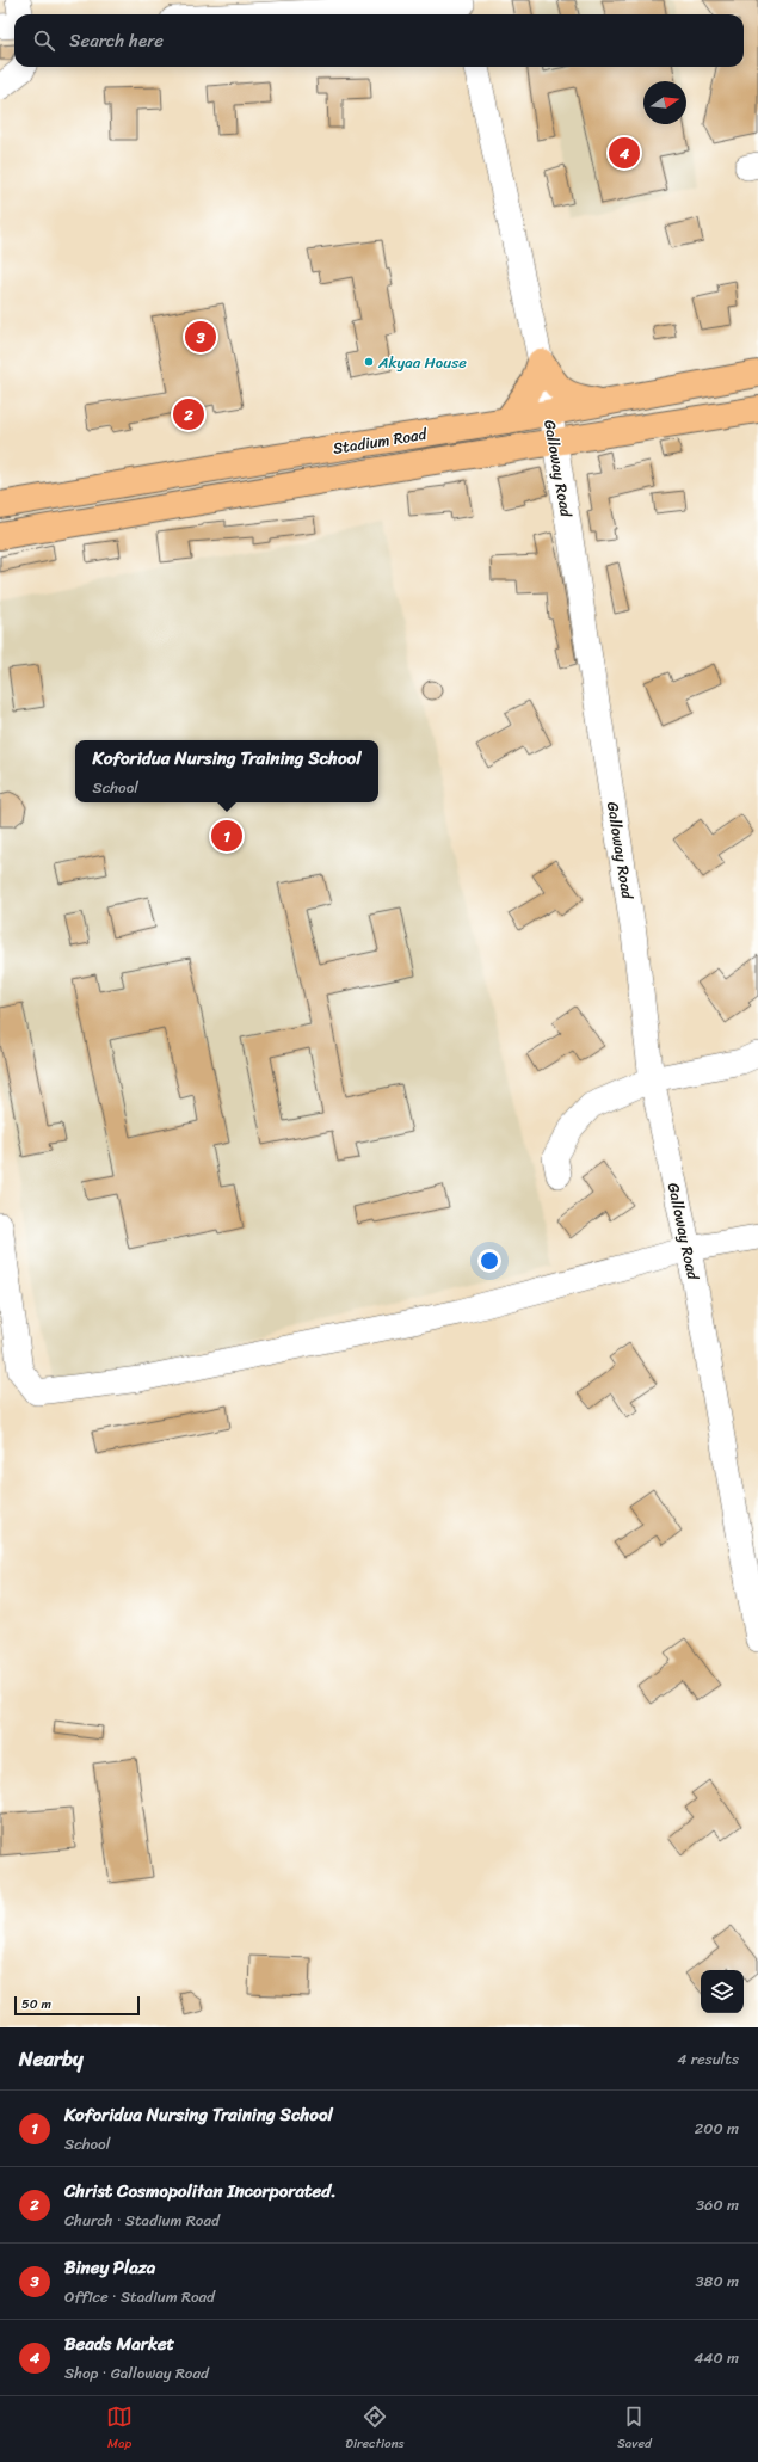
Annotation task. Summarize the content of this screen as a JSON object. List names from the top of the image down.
{
  "streets": {
    "main road": ["Stadium Road"],
    "street": ["Galloway Road"]
  },
  "crossings": [
    ["Stadium Road", "Galloway Road"]
  ],
  "places": ["Akyaa House"],
  "scale_bar": "50 m",
  "north": "right",
  "page": {
    "search": "Search here",
    "pins": [
      "4",
      "3",
      "2",
      "1"
    ],
    "popup": ["Koforidua Nursing Training School", "School"],
    "scale": "50 m",
    "heading": ["Nearby", "4 results"],
    "list": [
      {
        "mark": "1",
        "name": "Koforidua Nursing Training School",
        "note": "School",
        "value": "200 m"
      },
      {
        "mark": "2",
        "name": "Christ Cosmopolitan Incorporated.",
        "note": "Church · Stadium Road",
        "value": "360 m"
      },
      {
        "mark": "3",
        "name": "Biney Plaza",
        "note": "Office · Stadium Road",
        "value": "380 m"
      },
      {
        "mark": "4",
        "name": "Beads Market",
        "note": "Shop · Galloway Road",
        "value": "440 m"
      }
    ],
    "nav": ["Map", "Directions", "Saved"]
  }
}
